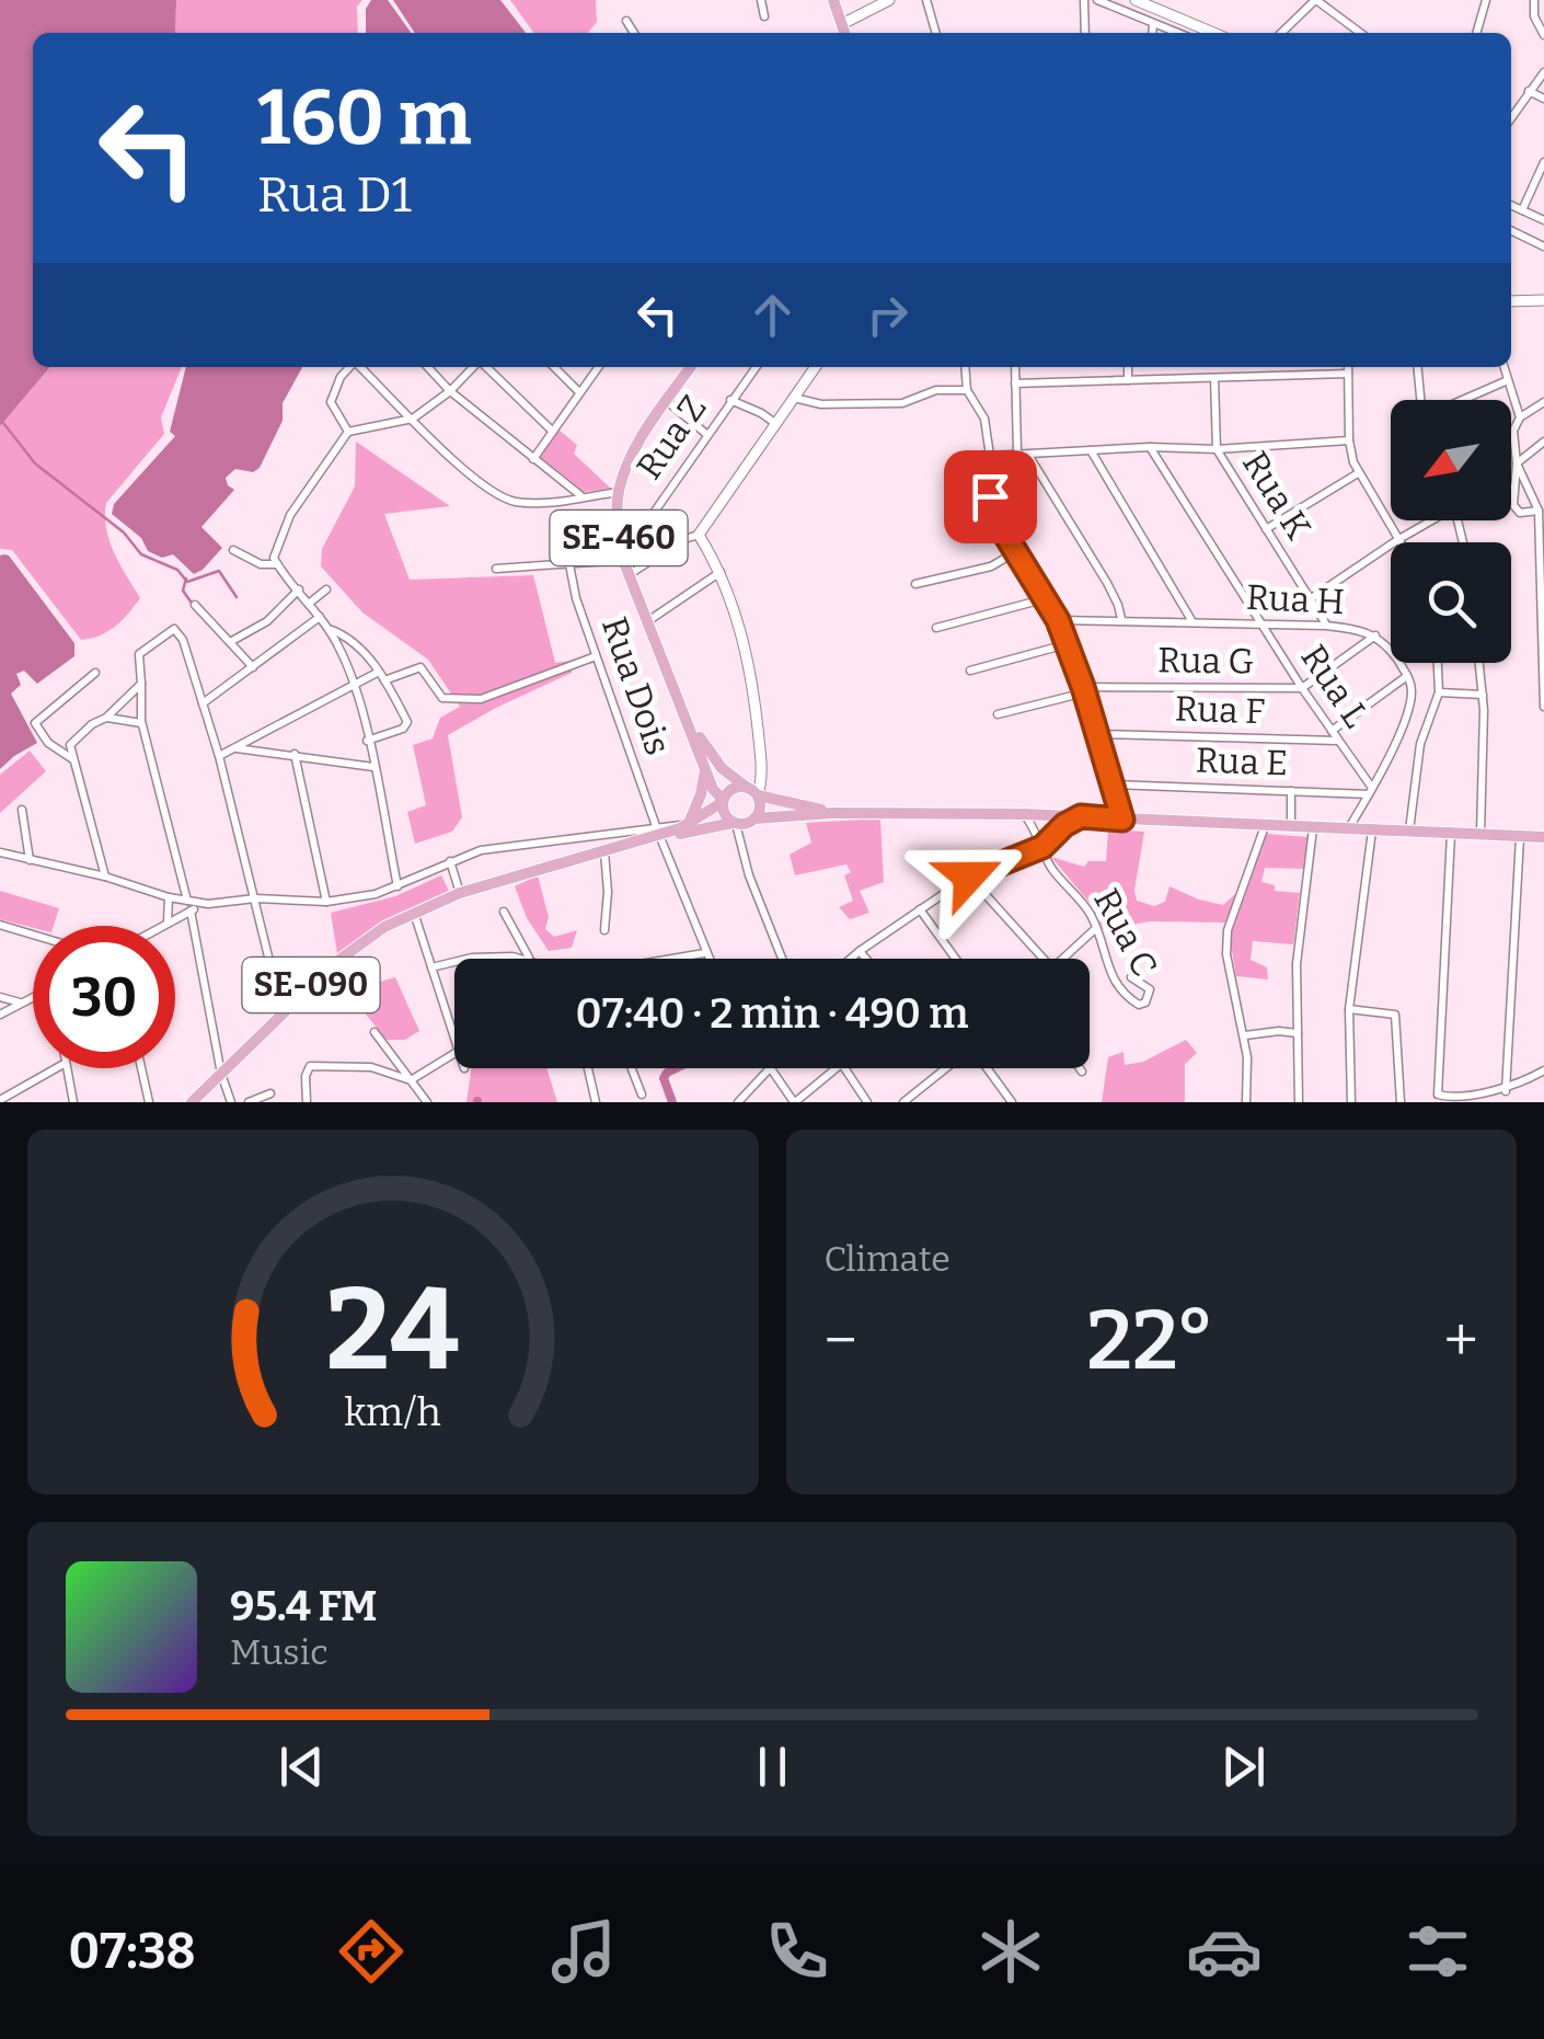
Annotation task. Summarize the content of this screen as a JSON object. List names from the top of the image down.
{
  "streets": {
    "main road": ["SE-460", "SE-090"],
    "street": [
      "Rua Z",
      "Rua K",
      "Rua H",
      "Rua G",
      "Rua Dois",
      "Rua L",
      "Rua F",
      "Rua E",
      "Rua C"
    ]
  },
  "crossings": [
    ["Rua K", "Rua H"],
    ["SE-460", "SE-090"],
    ["Rua H", "Rua G"],
    ["Rua H", "Rua L"],
    ["Rua G", "Rua L"],
    ["Rua Dois", "SE-090"],
    ["Rua L", "Rua F"],
    ["Rua L", "Rua E"]
  ],
  "north": "bottom left",
  "page": {
    "turn": ["160 m", "Rua D1"],
    "limit": "30",
    "trip": "07:40 · 2 min · 490 m",
    "tile": "Climate",
    "heat": ["−", "22°", "+"],
    "song": ["95.4 FM", "Music"],
    "tabs": "07:38",
    "gauge": ["24", "km/h"]
  }
}
